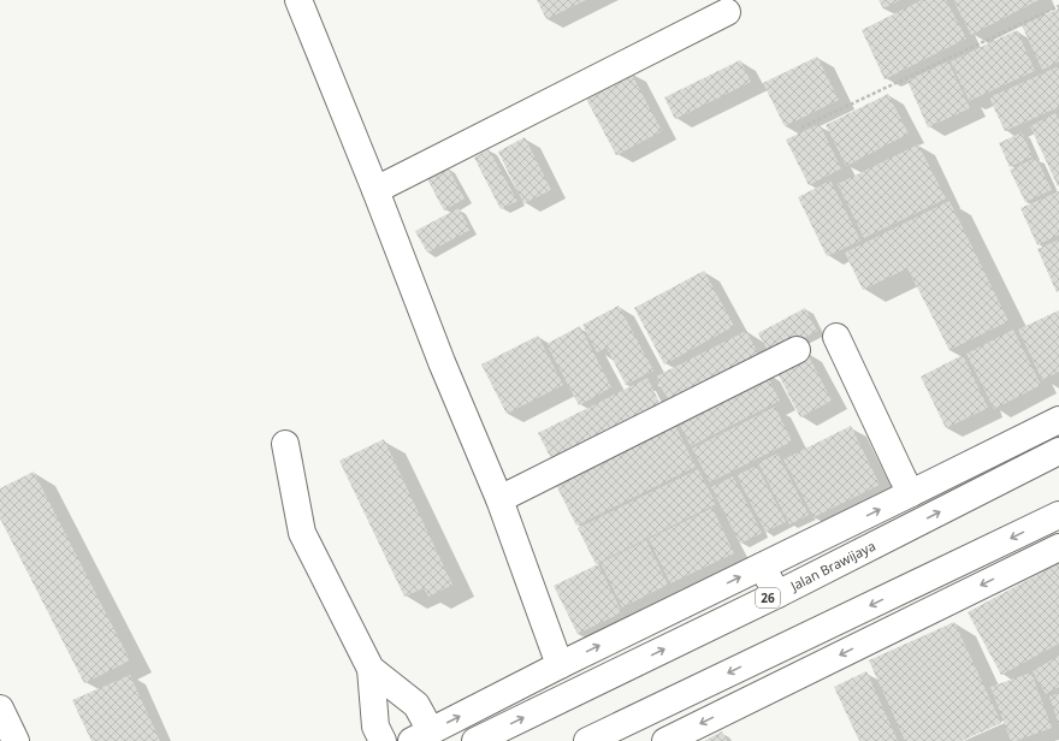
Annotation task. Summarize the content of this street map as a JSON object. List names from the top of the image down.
{
  "streets": {
    "main road": ["Jalan Brawijaya", "26"]
  }
}
